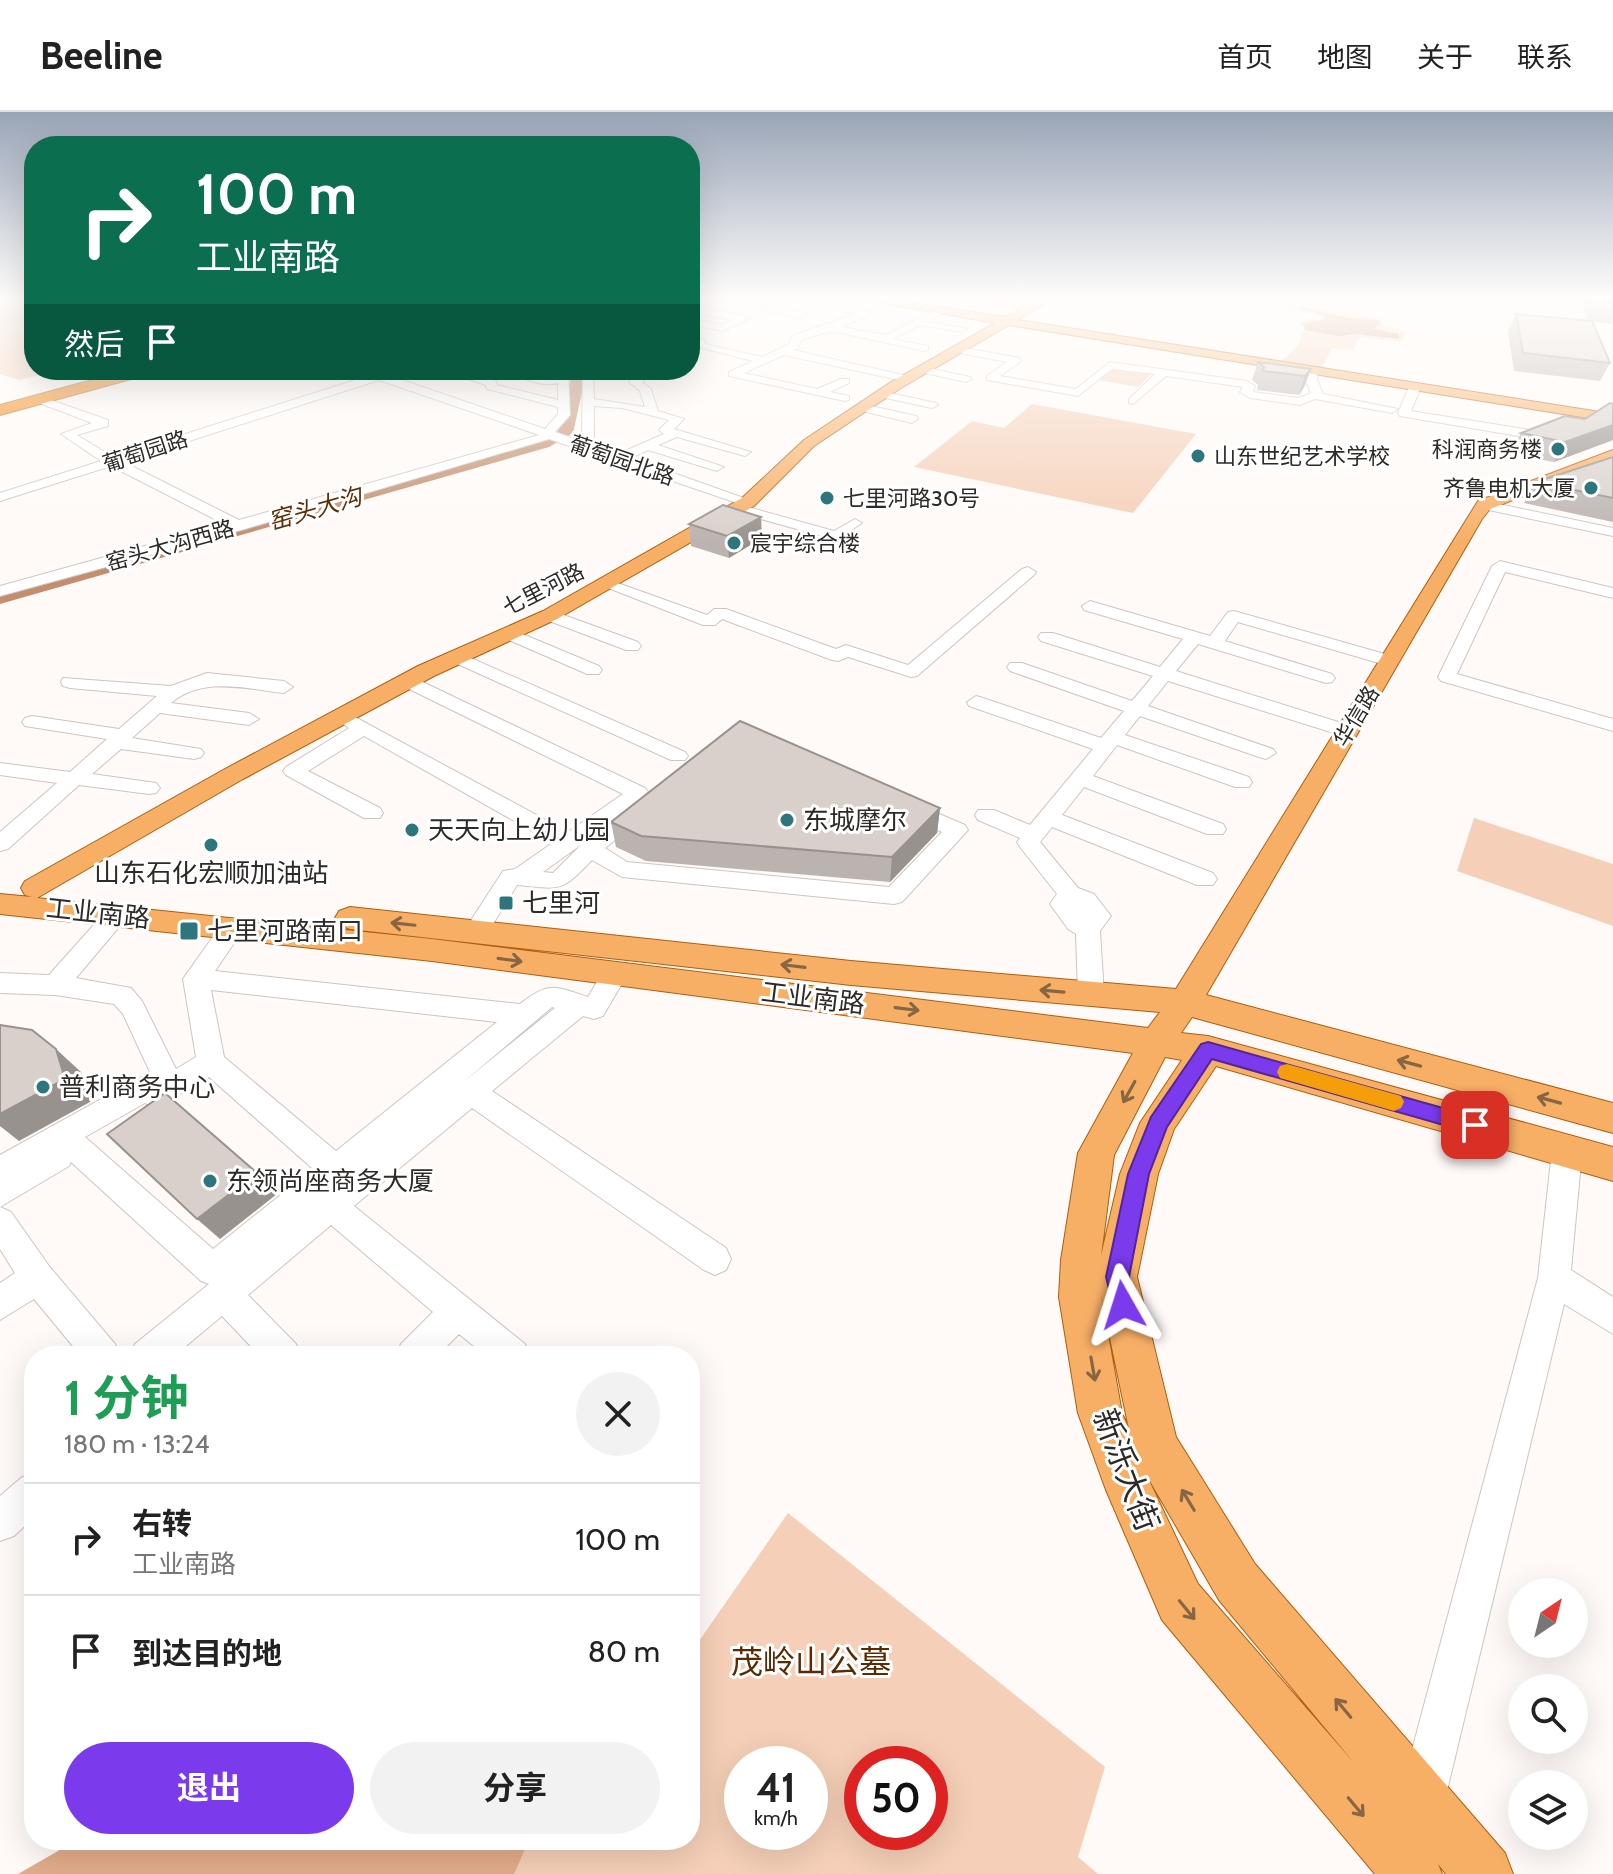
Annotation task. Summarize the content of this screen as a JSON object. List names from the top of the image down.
{
  "streets": {
    "main road": [
      "七里河路",
      "华信路",
      "工业南路",
      "新泺大街"
    ],
    "street": ["葡萄园路", "葡萄园北路", "窑头大沟西路"]
  },
  "crossings": [
    ["葡萄园北路", "窑头大沟西路"],
    ["葡萄园北路", "七里河路"],
    ["七里河路", "工业南路"],
    ["华信路", "工业南路"],
    ["华信路", "新泺大街"],
    ["工业南路", "新泺大街"]
  ],
  "water": ["窑头大沟"],
  "parks": ["茂岭山公墓"],
  "places": {
    "other": [
      "科润商务楼",
      "山东世纪艺术学校",
      "齐鲁电机大厦",
      "七里河路30号",
      "宸宇综合楼",
      "东城摩尔",
      "天天向上幼儿园",
      "山东石化宏顺加油站",
      "普利商务中心",
      "东领尚座商务大厦"
    ],
    "transit": ["七里河", "七里河路南口"]
  },
  "north": "top right",
  "page": {
    "header": "Beeline",
    "nav": [
      "首页",
      "地图",
      "关于",
      "联系"
    ],
    "turn": ["100 m", "工业南路"],
    "then": "然后",
    "heading": ["1 分钟", "180 m · 13:24"],
    "list": [
      {
        "name": "右转",
        "note": "工业南路",
        "value": "100 m"
      },
      {
        "name": "到达目的地",
        "value": "80 m"
      }
    ],
    "buttons": ["退出", "分享"],
    "speed": "41 km/h",
    "limit": "50"
  }
}
